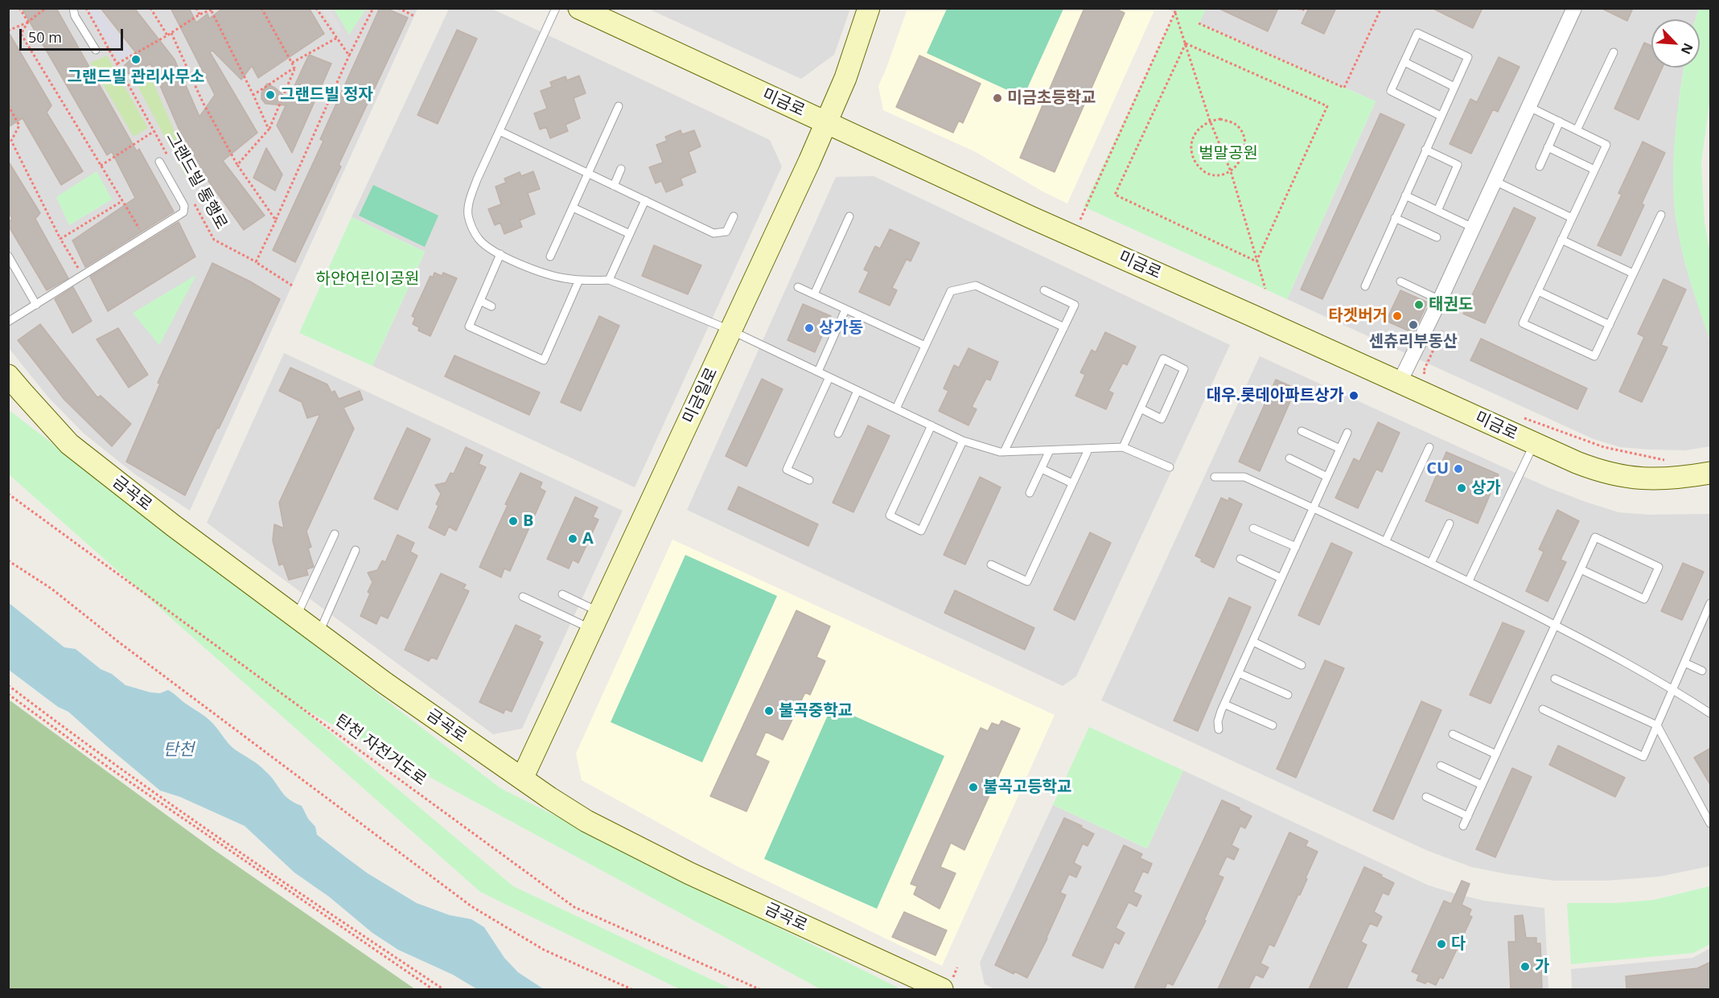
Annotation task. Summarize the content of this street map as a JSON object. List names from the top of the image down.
{
  "streets": {
    "main road": ["미금로", "미금일로", "금곡로"],
    "path": ["그랜드빌 통행로", "탄천 자전거도로"]
  },
  "crossings": [
    ["미금로", "미금일로"],
    ["미금일로", "금곡로"]
  ],
  "water": ["탄천"],
  "parks": ["벌말공원", "하얀어린이공원"],
  "places": [
    "그랜드빌 관리사무소",
    "그랜드빌 정자",
    "미금초등학교",
    "태권도",
    "타겟버거",
    "센츄리부동산",
    "상가동",
    "대우.롯데아파트상가",
    "CU",
    "상가",
    "B",
    "A",
    "불곡중학교",
    "불곡고등학교",
    "다",
    "가"
  ],
  "scale_bar": "50 m",
  "north": "bottom right"
}
